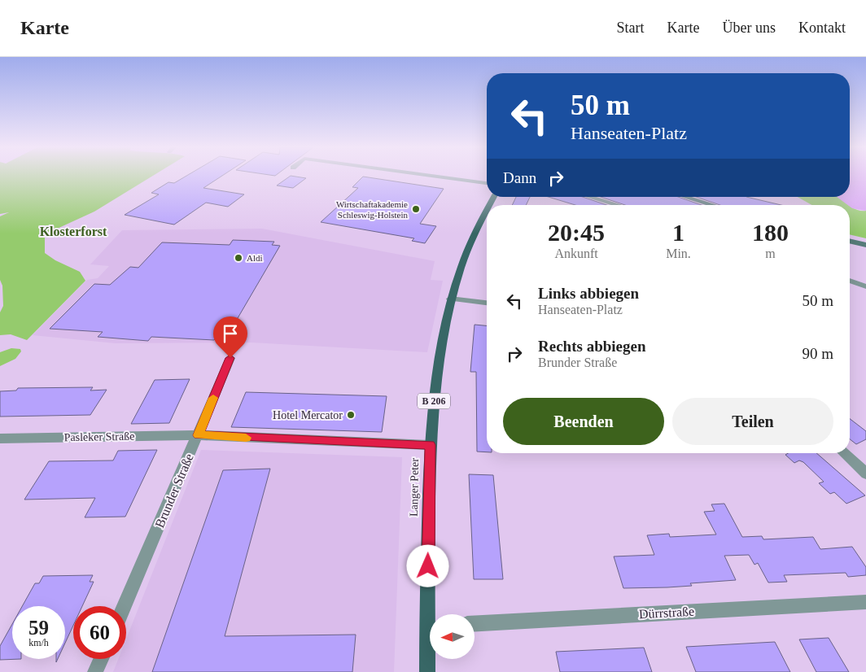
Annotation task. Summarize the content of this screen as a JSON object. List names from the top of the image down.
{
  "streets": {
    "main road": ["B 206", "Langer Peter"],
    "street": ["Pasleker Straße", "Brunder Straße", "Dürrstraße"]
  },
  "crossings": [
    ["Pasleker Straße", "Langer Peter"],
    ["Pasleker Straße", "Brunder Straße"]
  ],
  "districts": ["Klosterforst"],
  "places": ["Wirtschaftakademie Schleswig-Holstein", "Aldi", "Hotel Mercator"],
  "north": "left",
  "page": {
    "header": "Karte",
    "nav": [
      "Start",
      "Karte",
      "Über uns",
      "Kontakt"
    ],
    "turn": ["50 m", "Hanseaten-Platz"],
    "then": "Dann",
    "eta": [
      "20:45",
      "Ankunft",
      "1",
      "Min.",
      "180",
      "m"
    ],
    "list": [
      {
        "name": "Links abbiegen",
        "note": "Hanseaten-Platz",
        "value": "50 m"
      },
      {
        "name": "Rechts abbiegen",
        "note": "Brunder Straße",
        "value": "90 m"
      }
    ],
    "buttons": ["Beenden", "Teilen"],
    "speed": "59 km/h",
    "limit": "60"
  }
}
